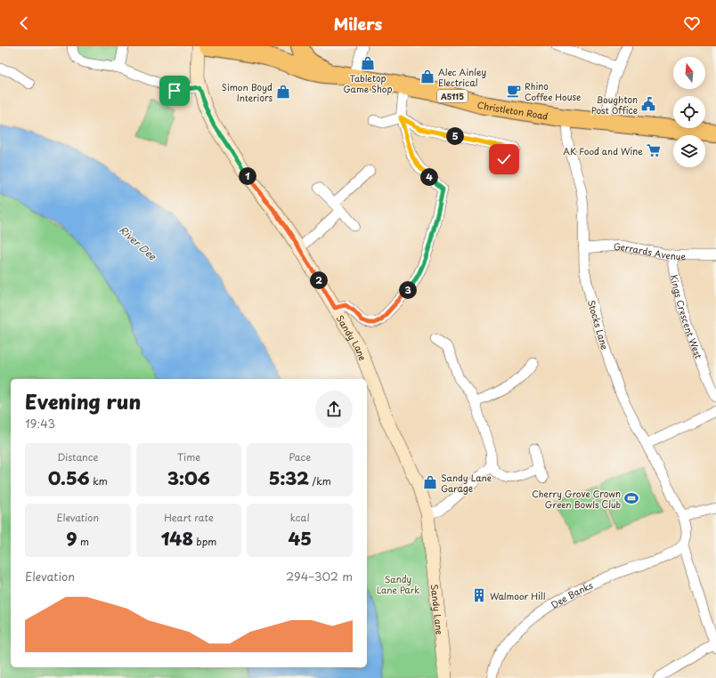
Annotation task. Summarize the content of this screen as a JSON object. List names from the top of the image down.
{
  "streets": {
    "highway": ["A5115", "Christleton Road"],
    "main road": ["Sandy Lane"],
    "street": [
      "Gerrards Avenue",
      "Kings Crescent West",
      "Stocks Lane",
      "Dee Banks"
    ]
  },
  "crossings": [
    ["A5115", "Christleton Road"],
    ["Christleton Road", "Stocks Lane"],
    ["Gerrards Avenue", "Kings Crescent West"],
    ["Gerrards Avenue", "Stocks Lane"],
    ["Stocks Lane", "Dee Banks"]
  ],
  "water": ["River Dee"],
  "parks": ["Sandy Lane Park"],
  "places": {
    "shop": [
      "Tabletop Game Shop",
      "Alec Ainley Electrical",
      "Simon Boyd Interiors",
      "Sandy Lane Garage"
    ],
    "cafe": ["Rhino Coffee House"],
    "public building": ["Boughton Post Office"],
    "supermarket": ["AK Food and Wine"],
    "sports": ["Cherry Grove Crown Green Bowls Club"],
    "building": ["Walmoor Hill"]
  },
  "north": "top",
  "page": {
    "header": "Milers",
    "pins": [
      "5",
      "1",
      "4",
      "2",
      "3"
    ],
    "heading": ["Evening run", "19:43"],
    "stats": [
      ["Distance", "0.56 km"],
      ["Time", "3:06"],
      ["Pace", "5:32 /km"],
      ["Elevation", "9 m"],
      ["Heart rate", "148 bpm"],
      ["kcal", "45"]
    ],
    "chart": ["Elevation", "294–302 m"]
  }
}
